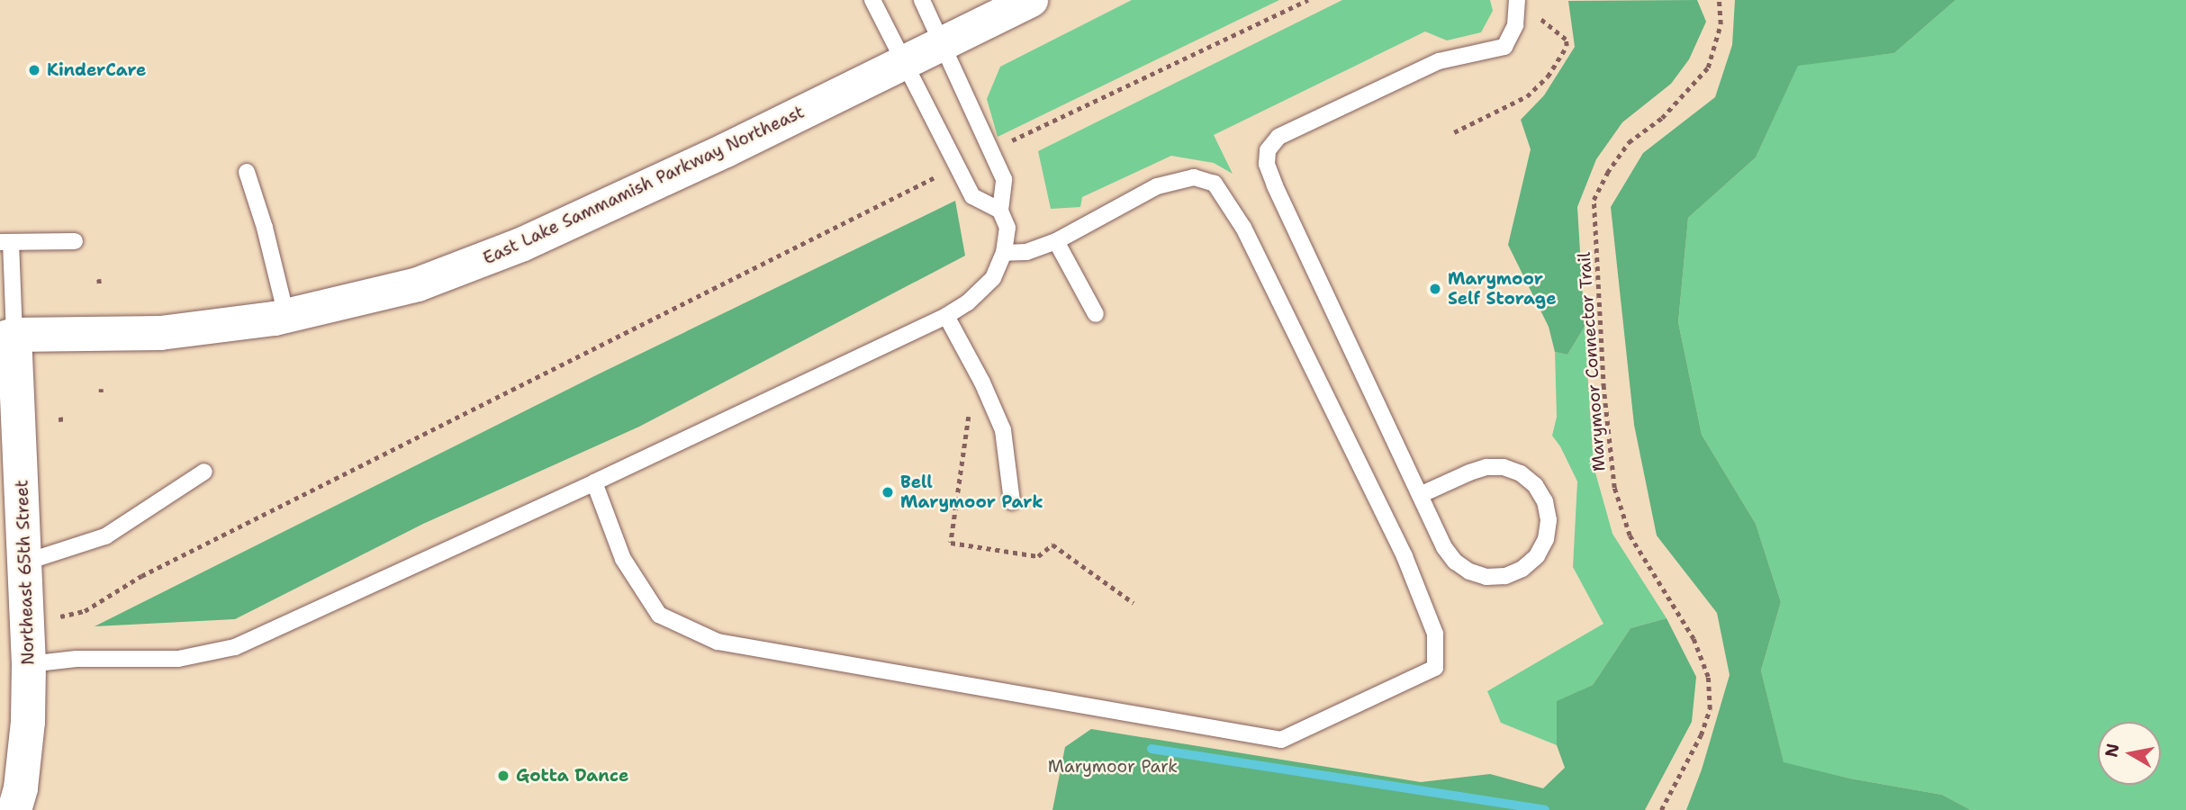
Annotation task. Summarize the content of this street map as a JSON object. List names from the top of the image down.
{
  "streets": {
    "main road": ["East Lake Sammamish Parkway Northeast", "Northeast 65th Street"],
    "path": ["Marymoor Connector Trail"]
  },
  "crossings": [
    ["East Lake Sammamish Parkway Northeast", "Northeast 65th Street"]
  ],
  "parks": ["Marymoor Park"],
  "places": [
    "KinderCare",
    "Marymoor Self Storage",
    "Bell Marymoor Park",
    "Gotta Dance"
  ],
  "north": "left"
}
